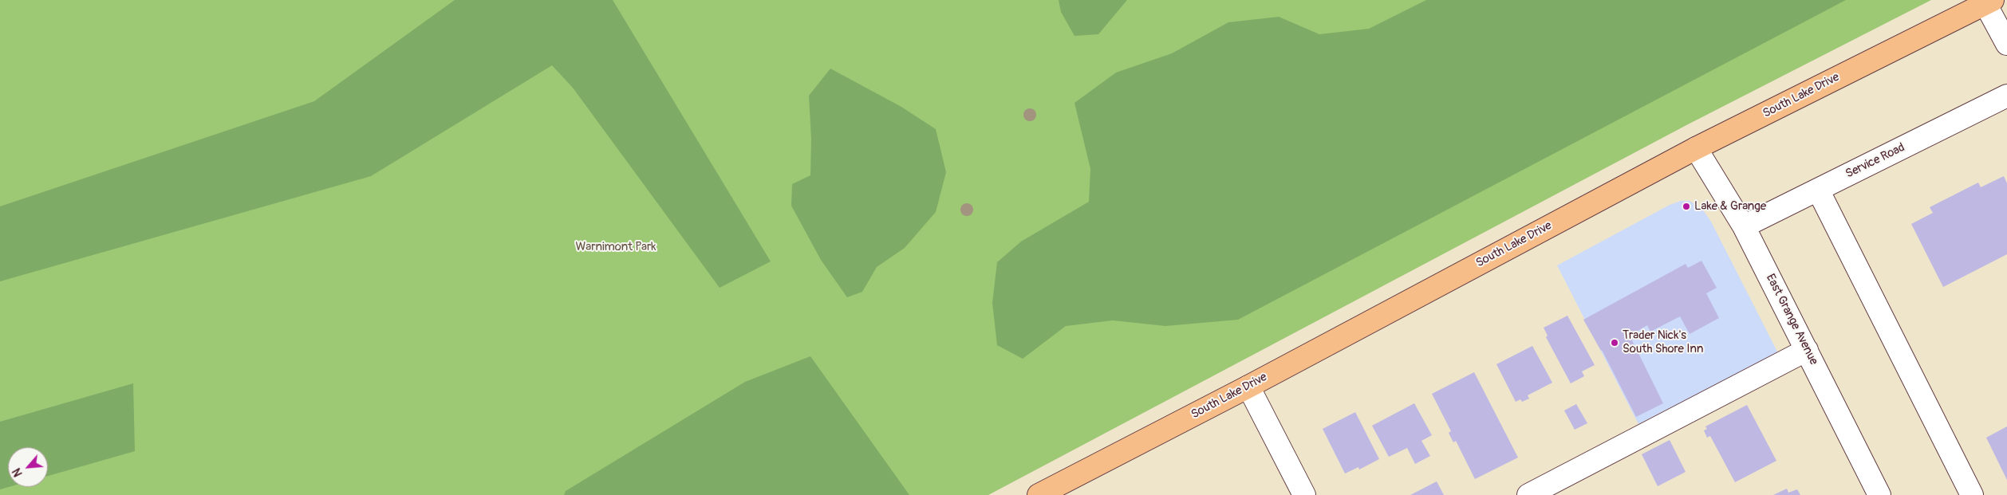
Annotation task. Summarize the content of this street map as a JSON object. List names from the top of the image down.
{
  "streets": {
    "main road": ["South Lake Drive"],
    "street": ["Service Road", "East Grange Avenue"]
  },
  "crossings": [
    ["South Lake Drive", "East Grange Avenue"],
    ["Service Road", "East Grange Avenue"]
  ],
  "parks": ["Warnimont Park"],
  "places": ["Lake & Grange", "Trader Nick's South Shore Inn"],
  "north": "bottom left"
}
